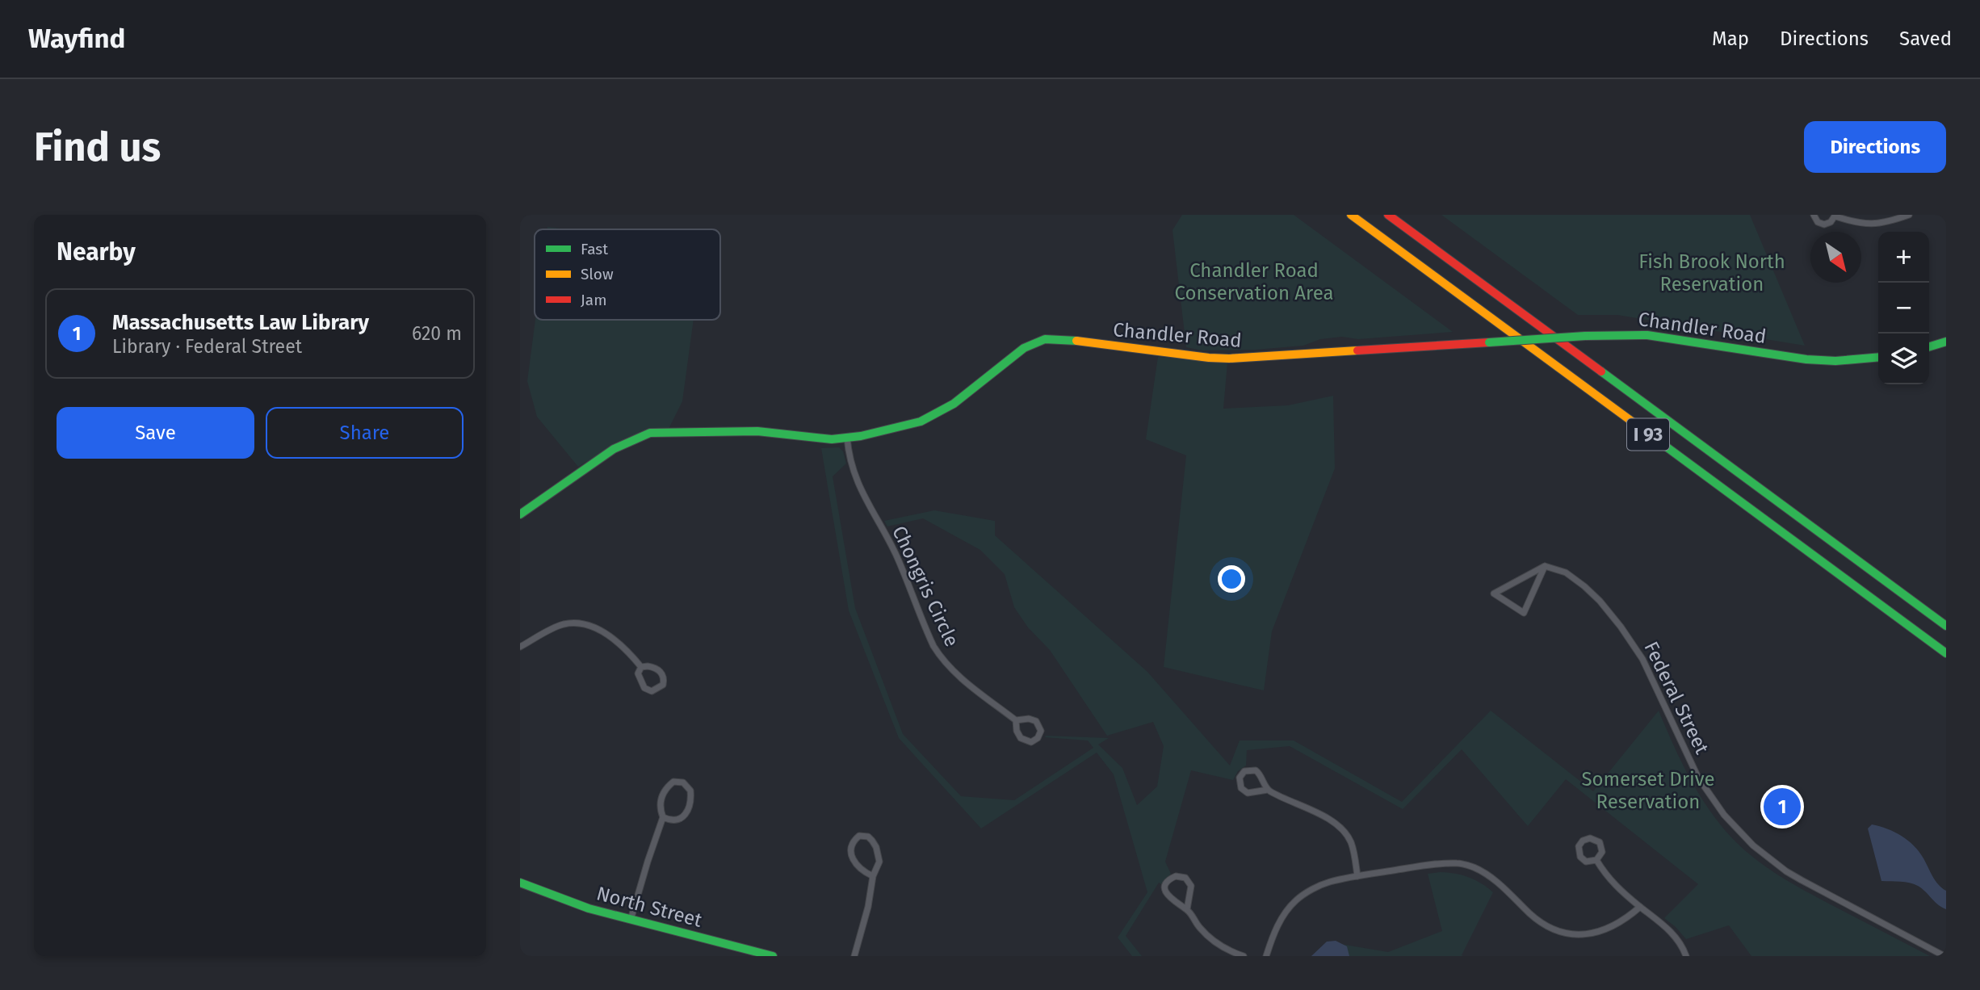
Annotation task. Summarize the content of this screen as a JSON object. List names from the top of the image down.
{
  "streets": {
    "main road": ["Chandler Road", "I 93", "North Street"],
    "street": ["Chongris Circle", "Federal Street"]
  },
  "crossings": [
    ["Chandler Road", "Chongris Circle"]
  ],
  "parks": ["Fish Brook North Reservation", "Chandler Road Conservation Area", "Somerset Drive Reservation"],
  "legend": ["Fast", "Slow", "Jam"],
  "north": "bottom right",
  "page": {
    "header": "Wayfind",
    "nav": ["Map", "Directions", "Saved"],
    "buttons": [
      "Directions",
      ["Save", "Share"]
    ],
    "title": "Find us",
    "heading": "Nearby",
    "map_buttons": ["+", "−"],
    "list": [
      {
        "mark": "1",
        "name": "Massachusetts Law Library",
        "note": "Library · Federal Street",
        "value": "620 m"
      }
    ],
    "pins": "1"
  }
}
